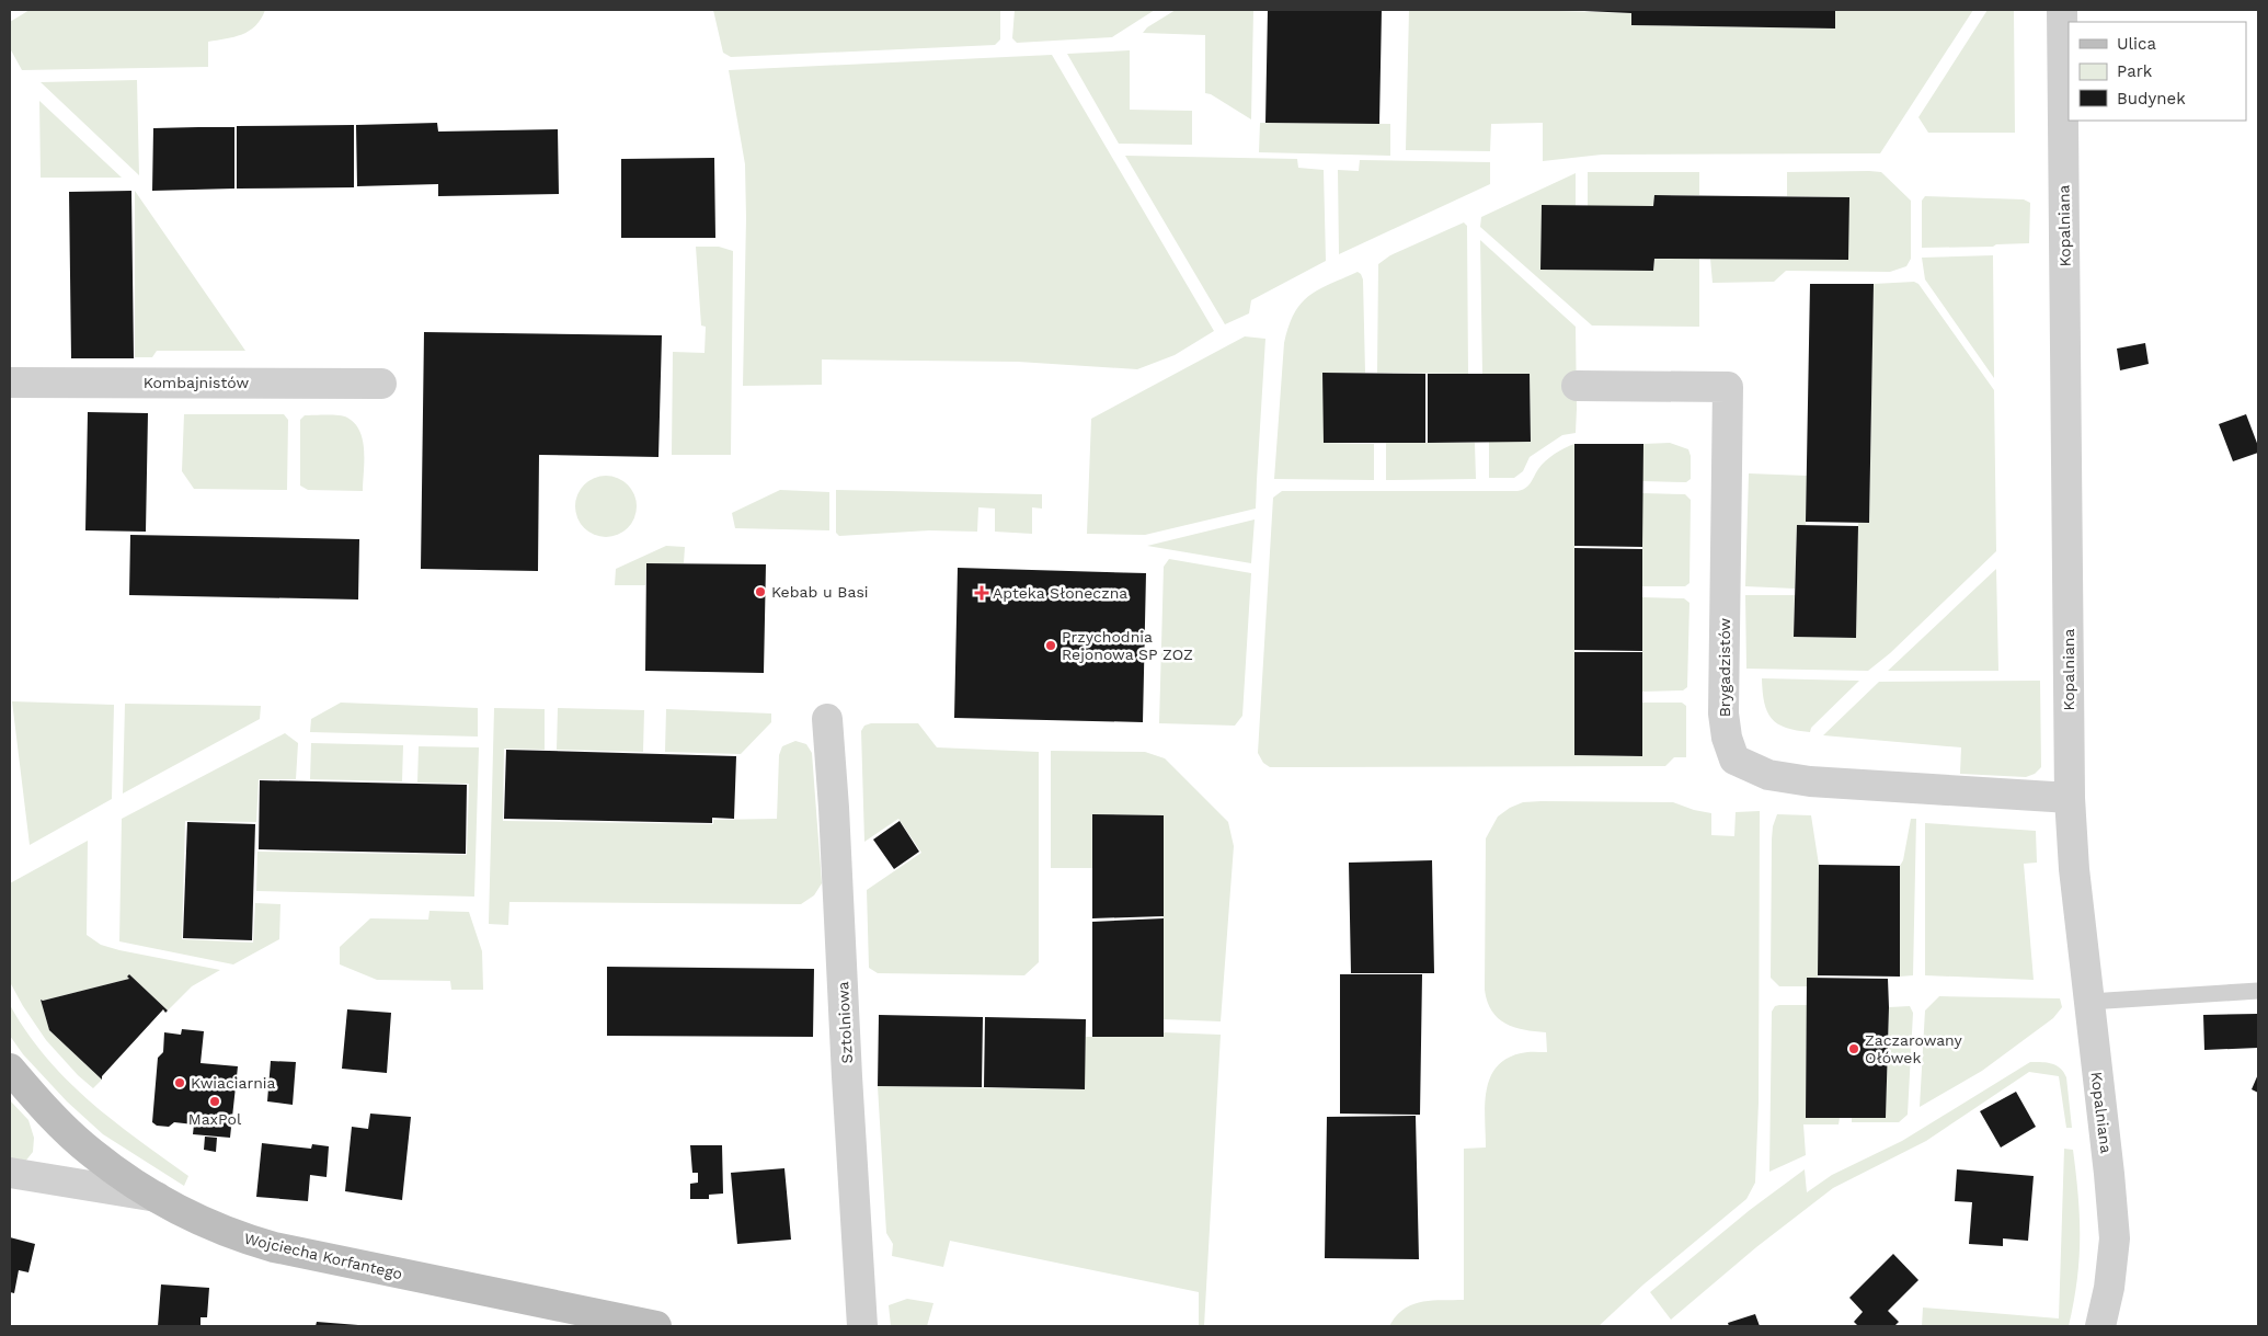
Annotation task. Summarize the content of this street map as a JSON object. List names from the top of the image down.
{
  "streets": {
    "street": [
      "Kopalniana",
      "Kombajnistów",
      "Brygadzistów",
      "Sztolniowa",
      "Wojciecha Korfantego"
    ]
  },
  "crossings": [
    ["Kopalniana", "Brygadzistów"]
  ],
  "places": {
    "other": [
      "Kebab u Basi",
      "Przychodnia Rejonowa SP ZOZ",
      "Zaczarowany Ołówek",
      "Kwiaciarnia",
      "MaxPol"
    ],
    "health": ["Apteka Słoneczna"]
  },
  "legend": ["Ulica", "Park", "Budynek"]
}
